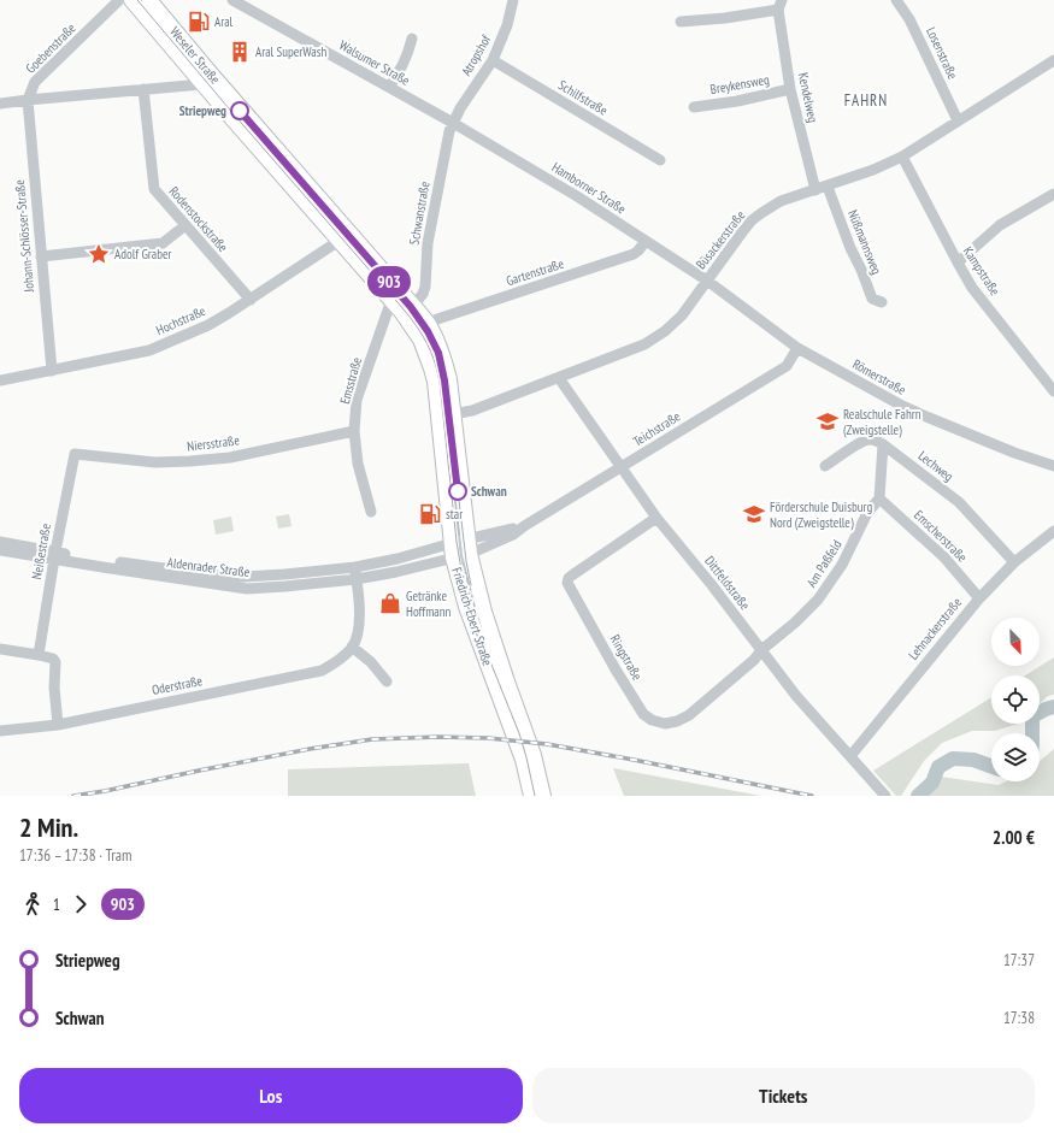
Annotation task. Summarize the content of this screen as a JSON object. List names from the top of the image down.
{
  "streets": {
    "main road": ["Weseler Straße", "Friedrich-Ebert-Straße"],
    "street": [
      "Goebenstraße",
      "Losenstraße",
      "Atropshof",
      "Walsumer Straße",
      "Breykensweg",
      "Schilfstraße",
      "Kendelweg",
      "Hamborner Straße",
      "Schwanstraße",
      "Rodenstockstraße",
      "Johann-Schlösser-Straße",
      "Büsackerstraße",
      "Nüßmannsweg",
      "Kampstraße",
      "Gartenstraße",
      "Hochstraße",
      "Römerstraße",
      "Emsstraße",
      "Teichstraße",
      "Niersstraße",
      "Lechweg",
      "Emscherstraße",
      "Neißestraße",
      "Am Paßfeld",
      "Aldenrader Straße",
      "Dittfeldstraße",
      "Lehnackerstraße",
      "Ringstraße",
      "Oderstraße"
    ]
  },
  "crossings": [
    ["Goebenstraße", "Johann-Schlösser-Straße"],
    ["Losenstraße", "Büsackerstraße"],
    ["Weseler Straße", "Schwanstraße"],
    ["Weseler Straße", "Hochstraße"],
    ["Weseler Straße", "Emsstraße"],
    ["Weseler Straße", "Friedrich-Ebert-Straße"],
    ["Atropshof", "Walsumer Straße"],
    ["Atropshof", "Schilfstraße"],
    ["Atropshof", "Hamborner Straße"],
    ["Atropshof", "Schwanstraße"],
    ["Walsumer Straße", "Hamborner Straße"],
    ["Walsumer Straße", "Schwanstraße"],
    ["Breykensweg", "Kendelweg"],
    ["Kendelweg", "Büsackerstraße"],
    ["Hamborner Straße", "Schwanstraße"],
    ["Hamborner Straße", "Büsackerstraße"],
    ["Hamborner Straße", "Gartenstraße"],
    ["Hamborner Straße", "Römerstraße"],
    ["Schwanstraße", "Friedrich-Ebert-Straße"],
    ["Rodenstockstraße", "Hochstraße"],
    ["Johann-Schlösser-Straße", "Hochstraße"],
    ["Büsackerstraße", "Nüßmannsweg"],
    ["Büsackerstraße", "Kampstraße"],
    ["Büsackerstraße", "Römerstraße"],
    ["Büsackerstraße", "Dittfeldstraße"],
    ["Büsackerstraße", "Friedrich-Ebert-Straße"],
    ["Gartenstraße", "Friedrich-Ebert-Straße"],
    ["Römerstraße", "Teichstraße"],
    ["Emsstraße", "Niersstraße"],
    ["Emsstraße", "Friedrich-Ebert-Straße"],
    ["Teichstraße", "Aldenrader Straße"],
    ["Teichstraße", "Dittfeldstraße"],
    ["Teichstraße", "Friedrich-Ebert-Straße"],
    ["Niersstraße", "Neißestraße"],
    ["Lechweg", "Lehnackerstraße"],
    ["Emscherstraße", "Am Paßfeld"],
    ["Emscherstraße", "Lehnackerstraße"],
    ["Neißestraße", "Aldenrader Straße"],
    ["Am Paßfeld", "Dittfeldstraße"],
    ["Am Paßfeld", "Ringstraße"],
    ["Aldenrader Straße", "Friedrich-Ebert-Straße"],
    ["Aldenrader Straße", "Oderstraße"],
    ["Dittfeldstraße", "Lehnackerstraße"],
    ["Dittfeldstraße", "Ringstraße"]
  ],
  "districts": ["FAHRN"],
  "places": {
    "fuel station": ["Aral", "star"],
    "building": ["Aral SuperWash"],
    "other": ["Striepweg", "Schwan"],
    "place": ["Adolf Graber"],
    "school or university": ["Realschule Fahrn (Zweigstelle)", "Förderschule Duisburg Nord (Zweigstelle)"],
    "shop": ["Getränke Hoffmann"]
  },
  "lines": ["tram line 903"],
  "north": "bottom right",
  "page": {
    "on_map": "903",
    "heading": ["2 Min.", "17:36 – 17:38 · Tram", "2.00 €"],
    "legs": ["1", "903"],
    "list": [
      {
        "name": "Striepweg",
        "value": "17:37"
      },
      {
        "name": "Schwan",
        "value": "17:38"
      }
    ],
    "buttons": ["Los", "Tickets"]
  }
}
